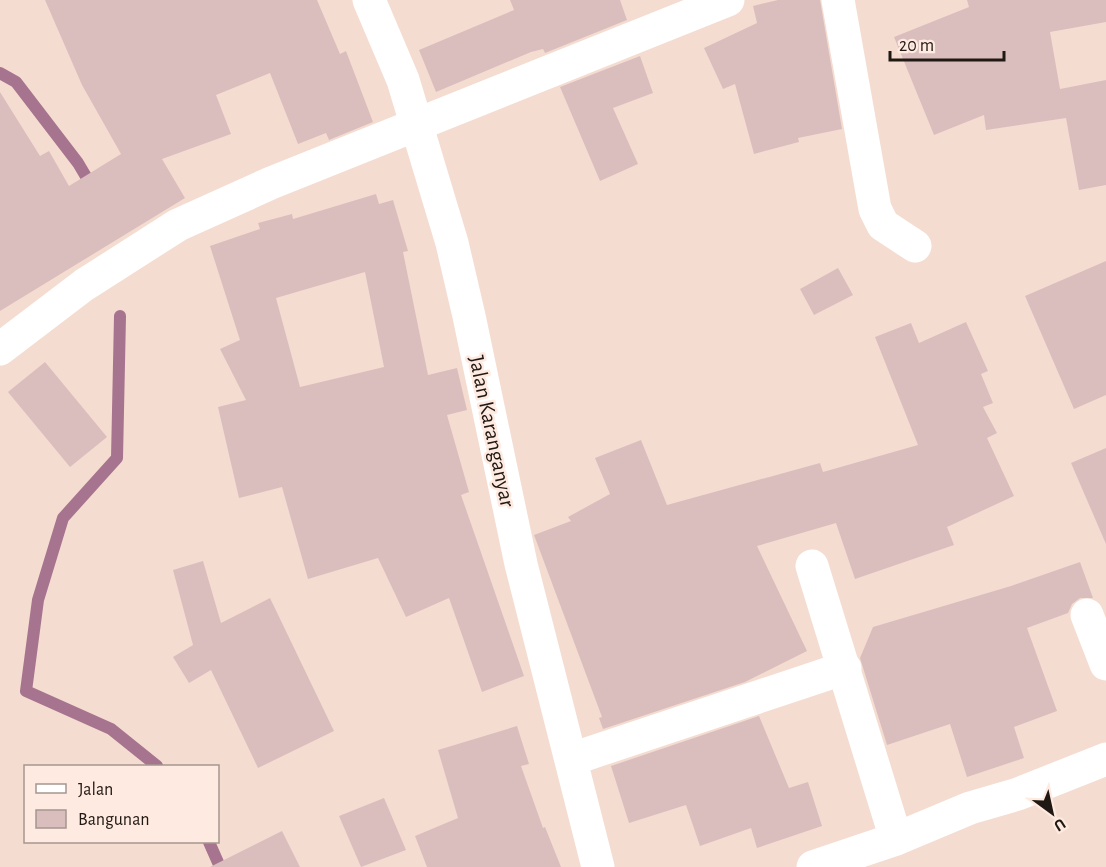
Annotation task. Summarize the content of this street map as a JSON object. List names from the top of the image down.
{
  "streets": {
    "street": ["Jalan Karanganyar"]
  },
  "legend": ["Jalan", "Bangunan"],
  "scale_bar": "20 m",
  "north": "bottom right"
}
